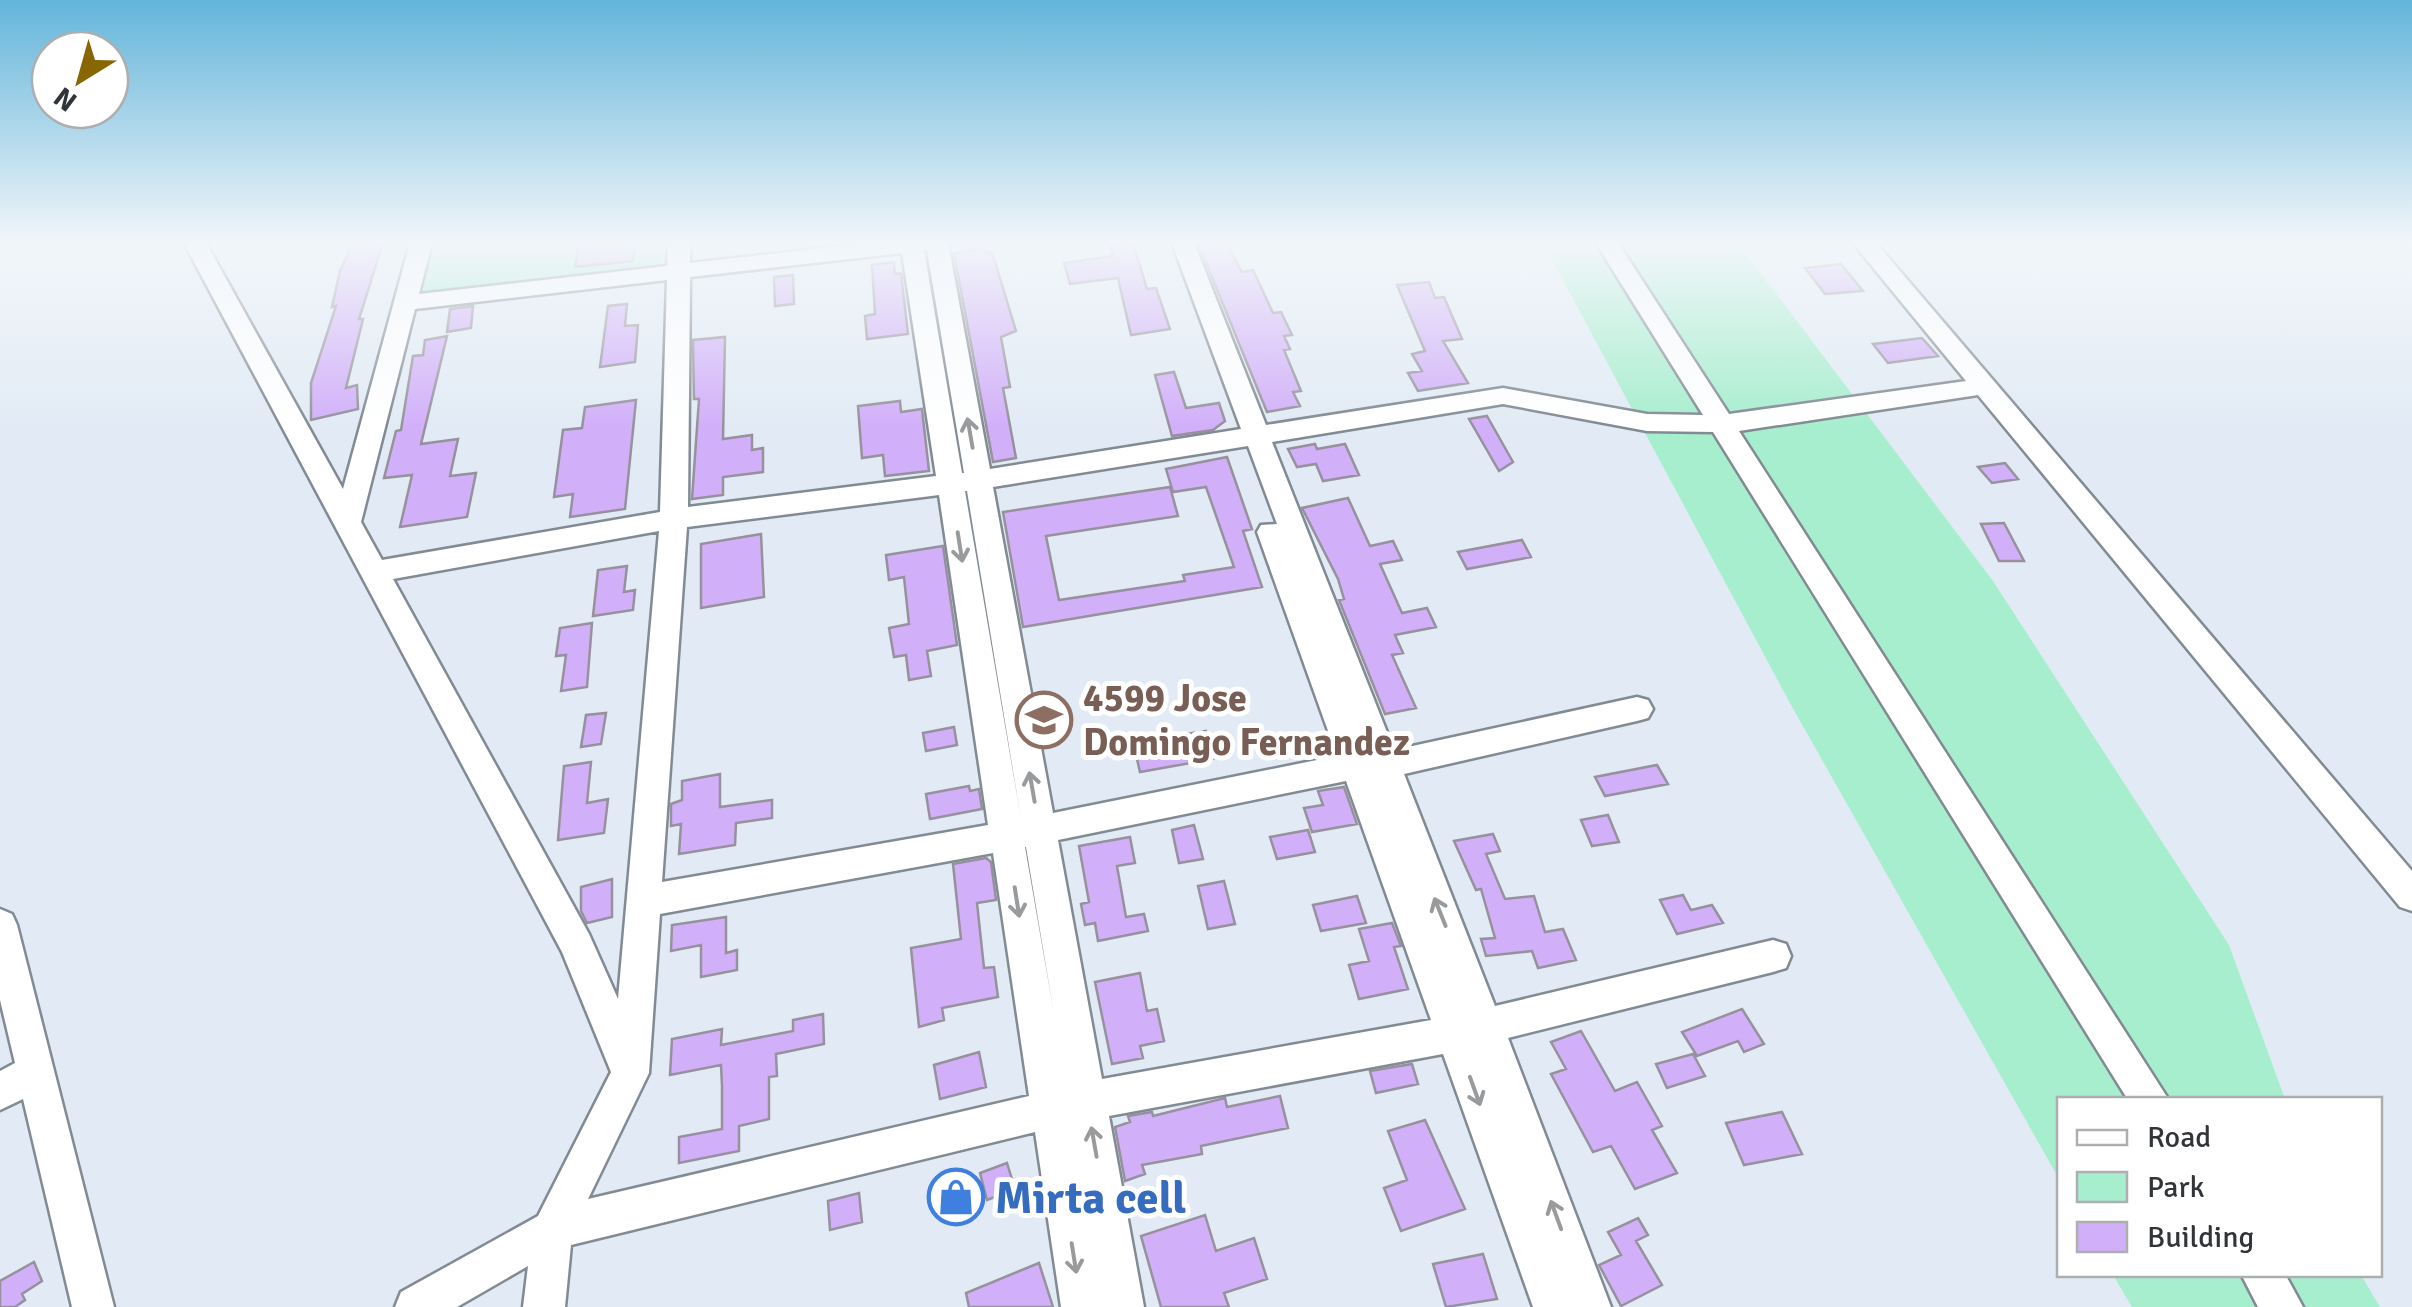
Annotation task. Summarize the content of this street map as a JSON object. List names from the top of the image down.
{
  "places": {
    "school or university": ["4599 Jose Domingo Fernandez"],
    "shop": ["Mirta cell"]
  },
  "legend": ["Road", "Park", "Building"],
  "north": "bottom left"
}
